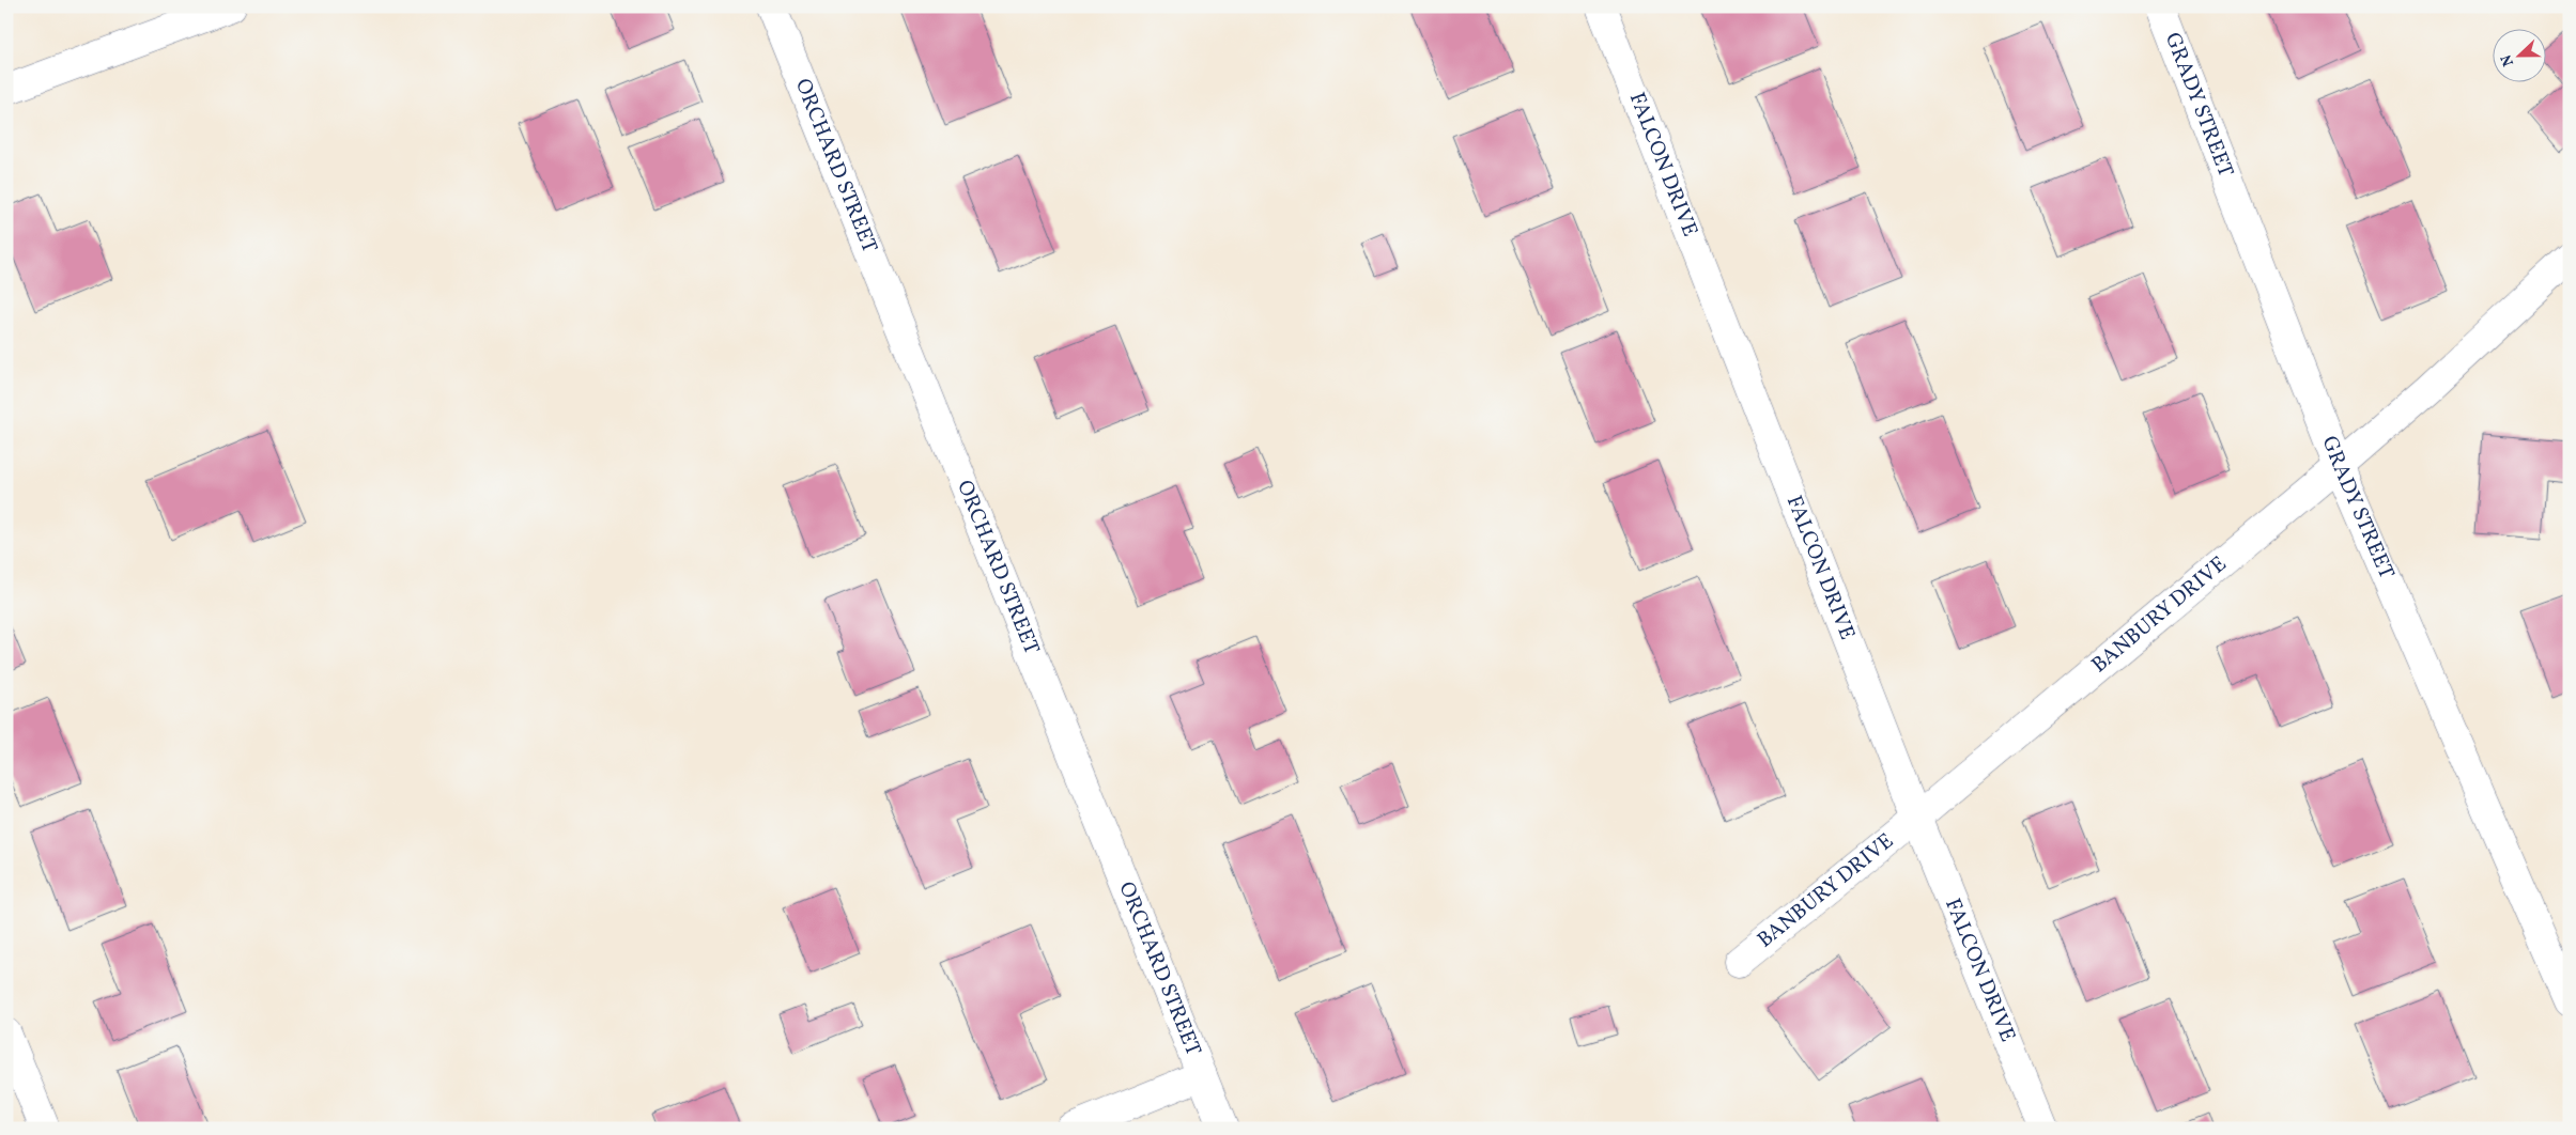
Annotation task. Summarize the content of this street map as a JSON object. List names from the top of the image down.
{
  "streets": {
    "street": [
      "GRADY STREET",
      "FALCON DRIVE",
      "ORCHARD STREET",
      "BANBURY DRIVE"
    ]
  },
  "crossings": [
    ["GRADY STREET", "BANBURY DRIVE"],
    ["FALCON DRIVE", "BANBURY DRIVE"]
  ],
  "north": "left"
}
